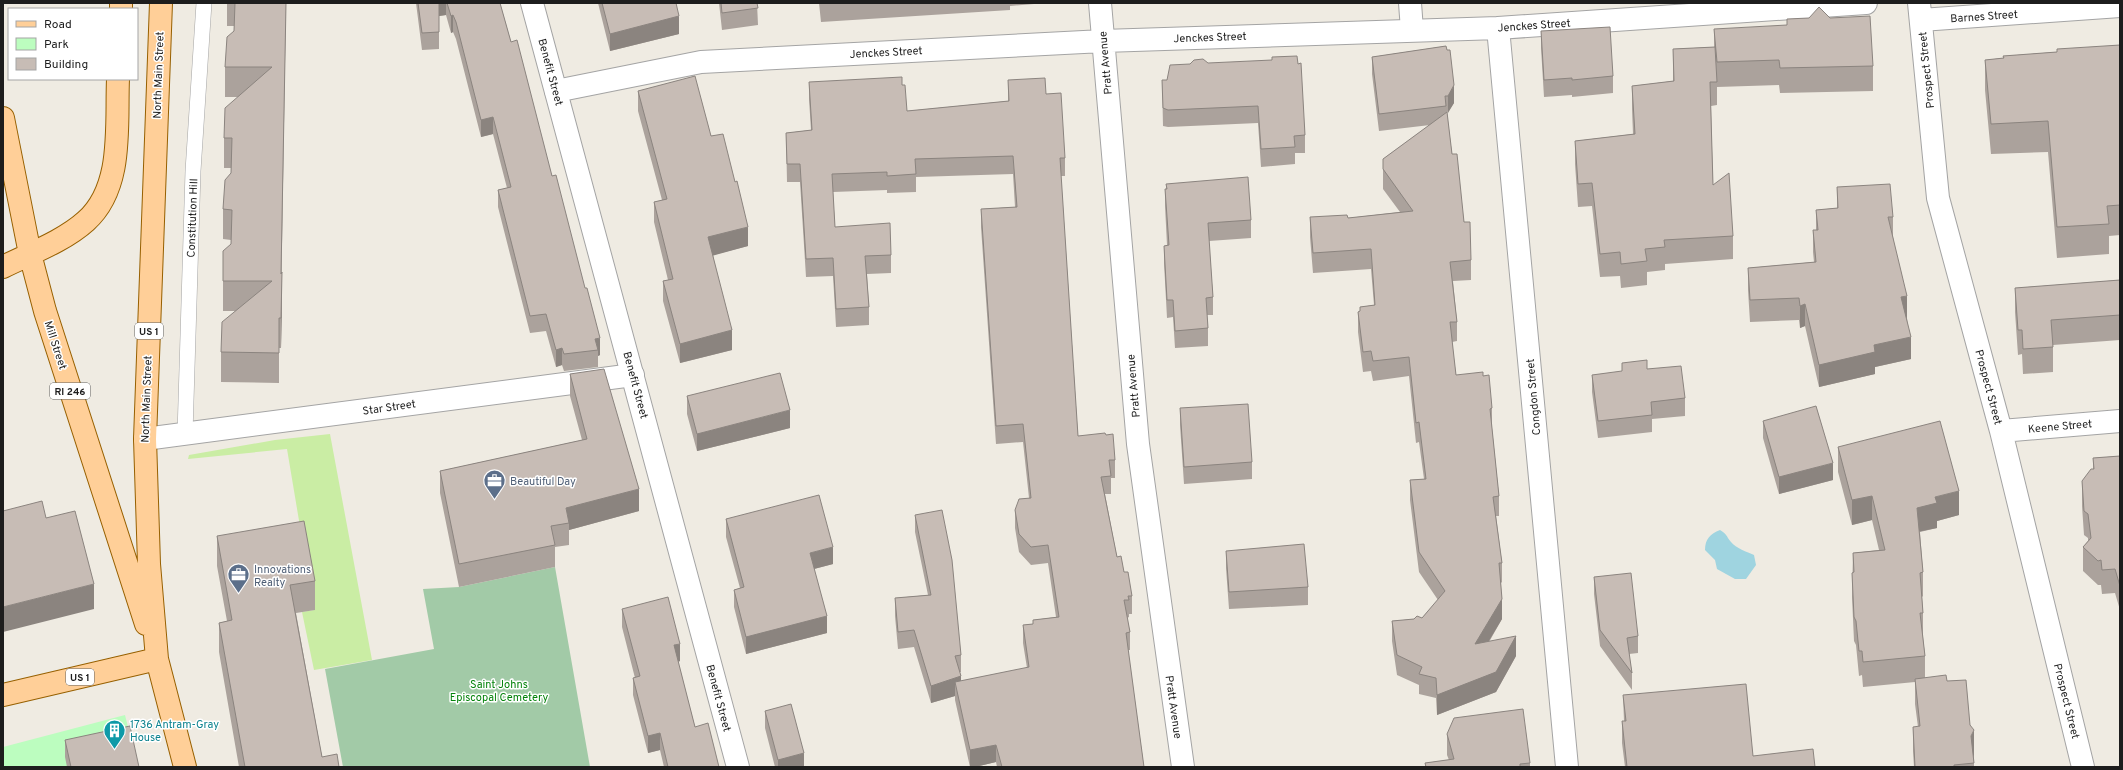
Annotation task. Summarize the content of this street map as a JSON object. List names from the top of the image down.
{
  "streets": {
    "main road": [
      "North Main Street",
      "US 1",
      "Mill Street",
      "RI 246"
    ],
    "street": [
      "Barnes Street",
      "Jenckes Street",
      "Pratt Avenue",
      "Prospect Street",
      "Benefit Street",
      "Congdon Street",
      "Star Street",
      "Keene Street"
    ],
    "lane": ["Constitution Hill"]
  },
  "crossings": [
    ["Barnes Street", "Prospect Street"],
    ["Jenckes Street", "Pratt Avenue"],
    ["Jenckes Street", "Benefit Street"],
    ["Jenckes Street", "Congdon Street"],
    ["Prospect Street", "Keene Street"],
    ["Benefit Street", "Star Street"],
    ["North Main Street", "US 1"],
    ["North Main Street", "Mill Street"],
    ["North Main Street", "Star Street"],
    ["Constitution Hill", "Star Street"],
    ["US 1", "Mill Street"]
  ],
  "parks": ["Saint Johns Episcopal Cemetery"],
  "places": {
    "office": ["Beautiful Day", "Innovations Realty"],
    "building": ["1736 Antram-Gray House"]
  },
  "legend": ["Road", "Park", "Building"]
}
